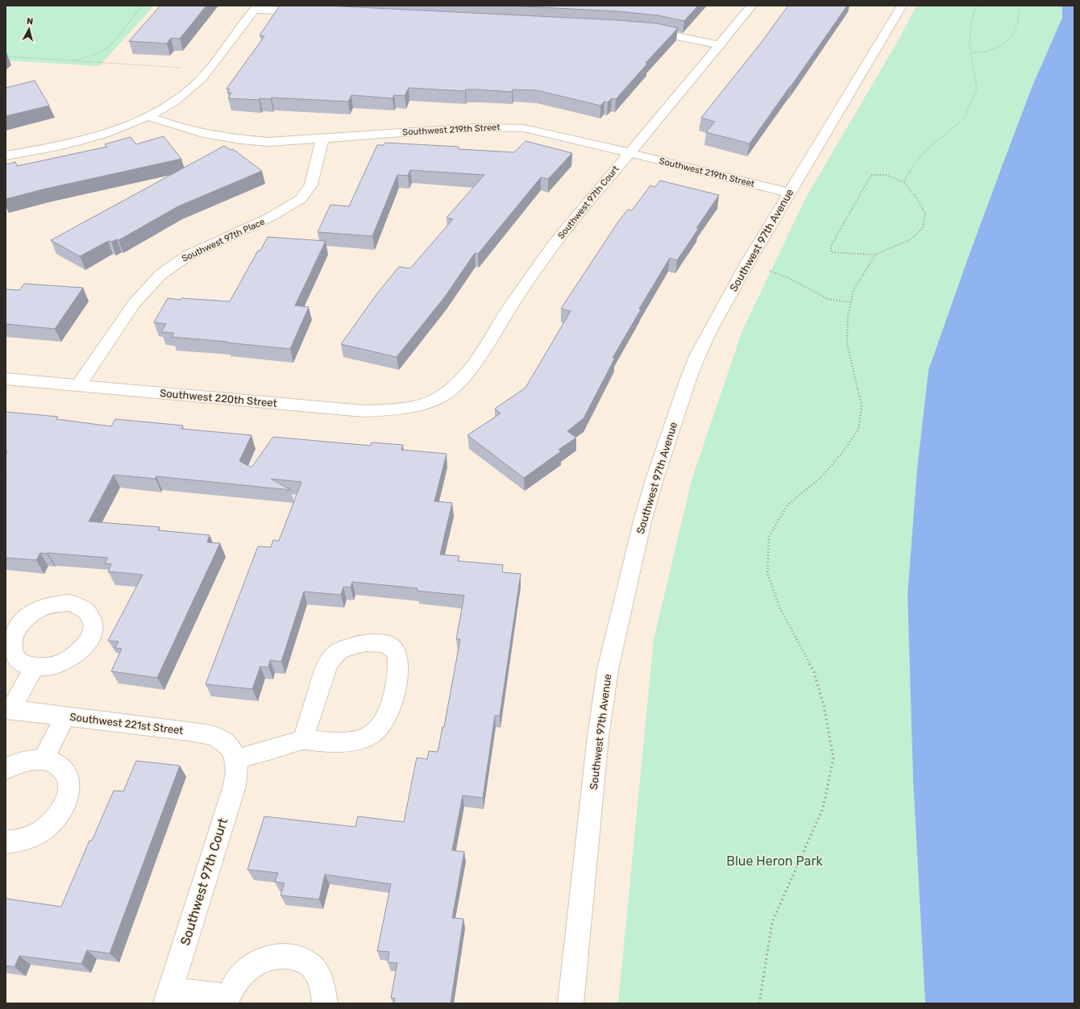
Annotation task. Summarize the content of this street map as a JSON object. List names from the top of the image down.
{
  "streets": {
    "street": [
      "Southwest 219th Street",
      "Southwest 97th Court",
      "Southwest 97th Place",
      "Southwest 97th Avenue",
      "Southwest 220th Street",
      "Southwest 221st Street"
    ]
  },
  "crossings": [
    ["Southwest 219th Street", "Southwest 97th Court"],
    ["Southwest 219th Street", "Southwest 97th Place"],
    ["Southwest 219th Street", "Southwest 97th Avenue"],
    ["Southwest 97th Court", "Southwest 220th Street"],
    ["Southwest 97th Court", "Southwest 221st Street"],
    ["Southwest 97th Place", "Southwest 220th Street"]
  ],
  "parks": ["Blue Heron Park"],
  "north": "top"
}
